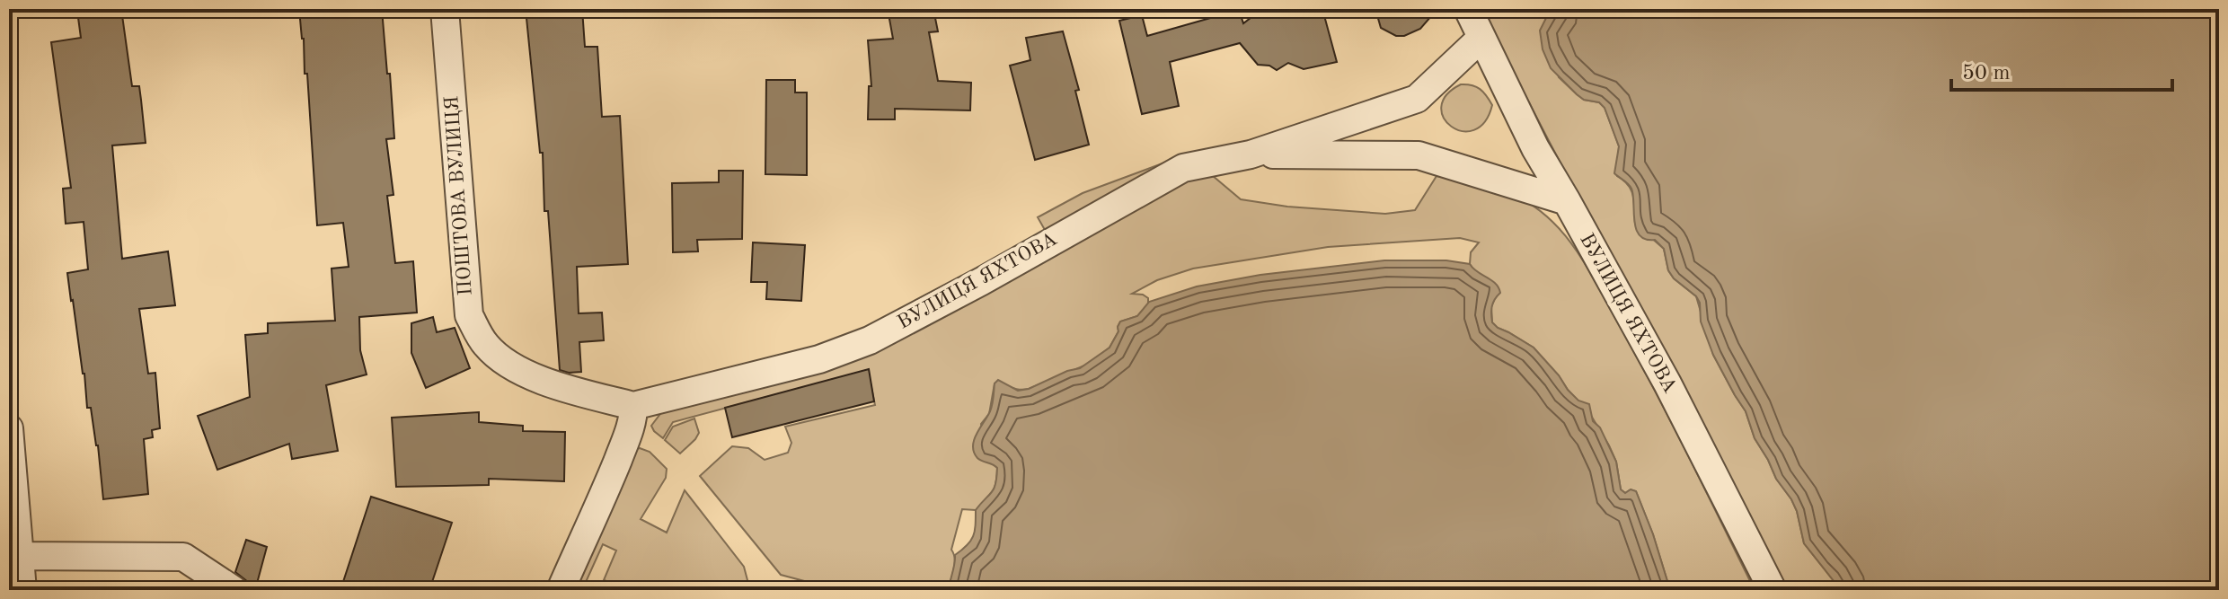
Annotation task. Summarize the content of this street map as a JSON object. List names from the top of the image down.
{
  "streets": {
    "street": ["ПОШТОВА ВУЛИЦЯ", "ВУЛИЦЯ ЯХТОВА"]
  },
  "crossings": [
    ["ПОШТОВА ВУЛИЦЯ", "ВУЛИЦЯ ЯХТОВА"]
  ],
  "scale_bar": "50 m"
}
